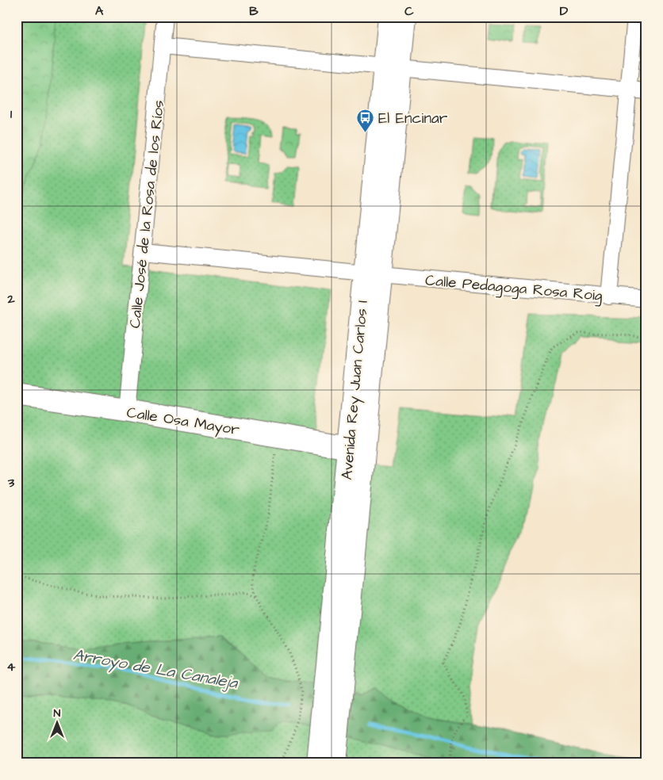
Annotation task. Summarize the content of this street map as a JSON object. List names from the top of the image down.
{
  "streets": {
    "main road": ["Avenida Rey Juan Carlos I", "Calle Osa Mayor"],
    "street": ["Calle José de la Rosa de los Ríos", "Calle Pedagoga Rosa Roig"]
  },
  "crossings": [
    ["Calle José de la Rosa de los Ríos", "Calle Pedagoga Rosa Roig"],
    ["Calle José de la Rosa de los Ríos", "Calle Osa Mayor"],
    ["Calle Pedagoga Rosa Roig", "Avenida Rey Juan Carlos I"],
    ["Avenida Rey Juan Carlos I", "Calle Osa Mayor"]
  ],
  "water": ["Arroyo de La Canaleja"],
  "places": {
    "bus stop": ["El Encinar"]
  },
  "north": "top",
  "grid": {
    "columns": [
      "A",
      "B",
      "C",
      "D"
    ],
    "rows": [
      "1",
      "2",
      "3",
      "4"
    ]
  }
}
